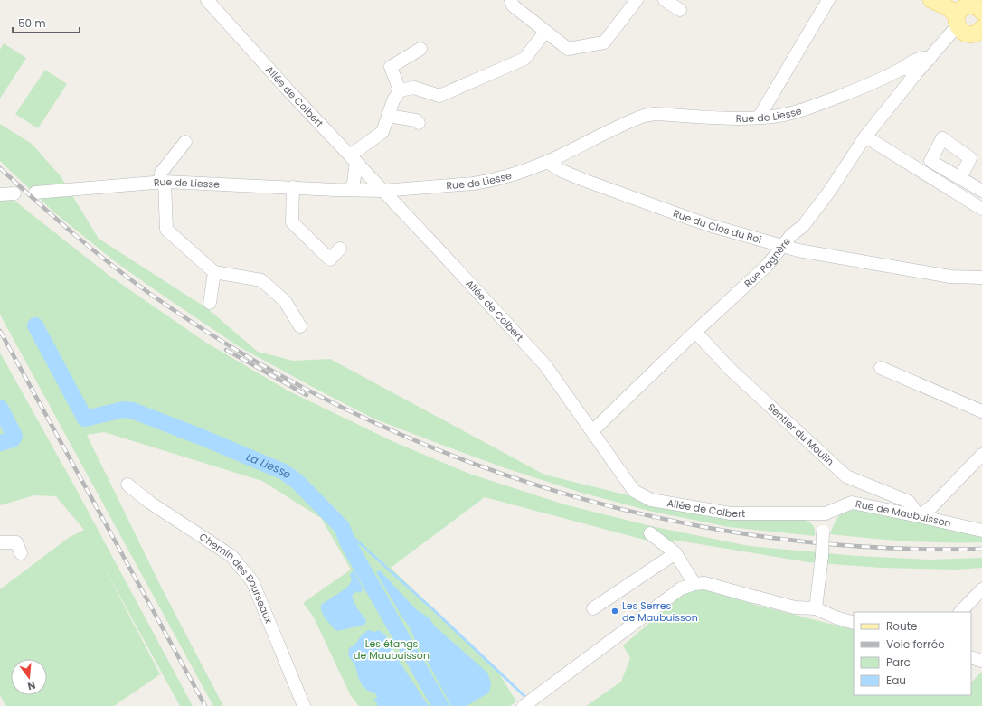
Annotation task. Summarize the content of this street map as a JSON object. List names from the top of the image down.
{
  "streets": {
    "street": [
      "Allée de Colbert",
      "Rue de Liesse",
      "Rue du Clos du Roi",
      "Rue Pagnère",
      "Sentier du Moulin",
      "Rue de Maubuisson",
      "Chemin des Bourseaux"
    ]
  },
  "crossings": [
    ["Allée de Colbert", "Rue de Liesse"],
    ["Allée de Colbert", "Rue Pagnère"],
    ["Allée de Colbert", "Rue de Maubuisson"],
    ["Rue de Liesse", "Rue du Clos du Roi"],
    ["Rue du Clos du Roi", "Rue Pagnère"],
    ["Rue Pagnère", "Sentier du Moulin"],
    ["Sentier du Moulin", "Rue de Maubuisson"]
  ],
  "water": ["La Liesse"],
  "parks": ["Les étangs de Maubuisson"],
  "places": ["Les Serres de Maubuisson"],
  "legend": [
    "Route",
    "Voie ferrée",
    "Parc",
    "Eau"
  ],
  "scale_bar": "50 m",
  "north": "bottom"
}
